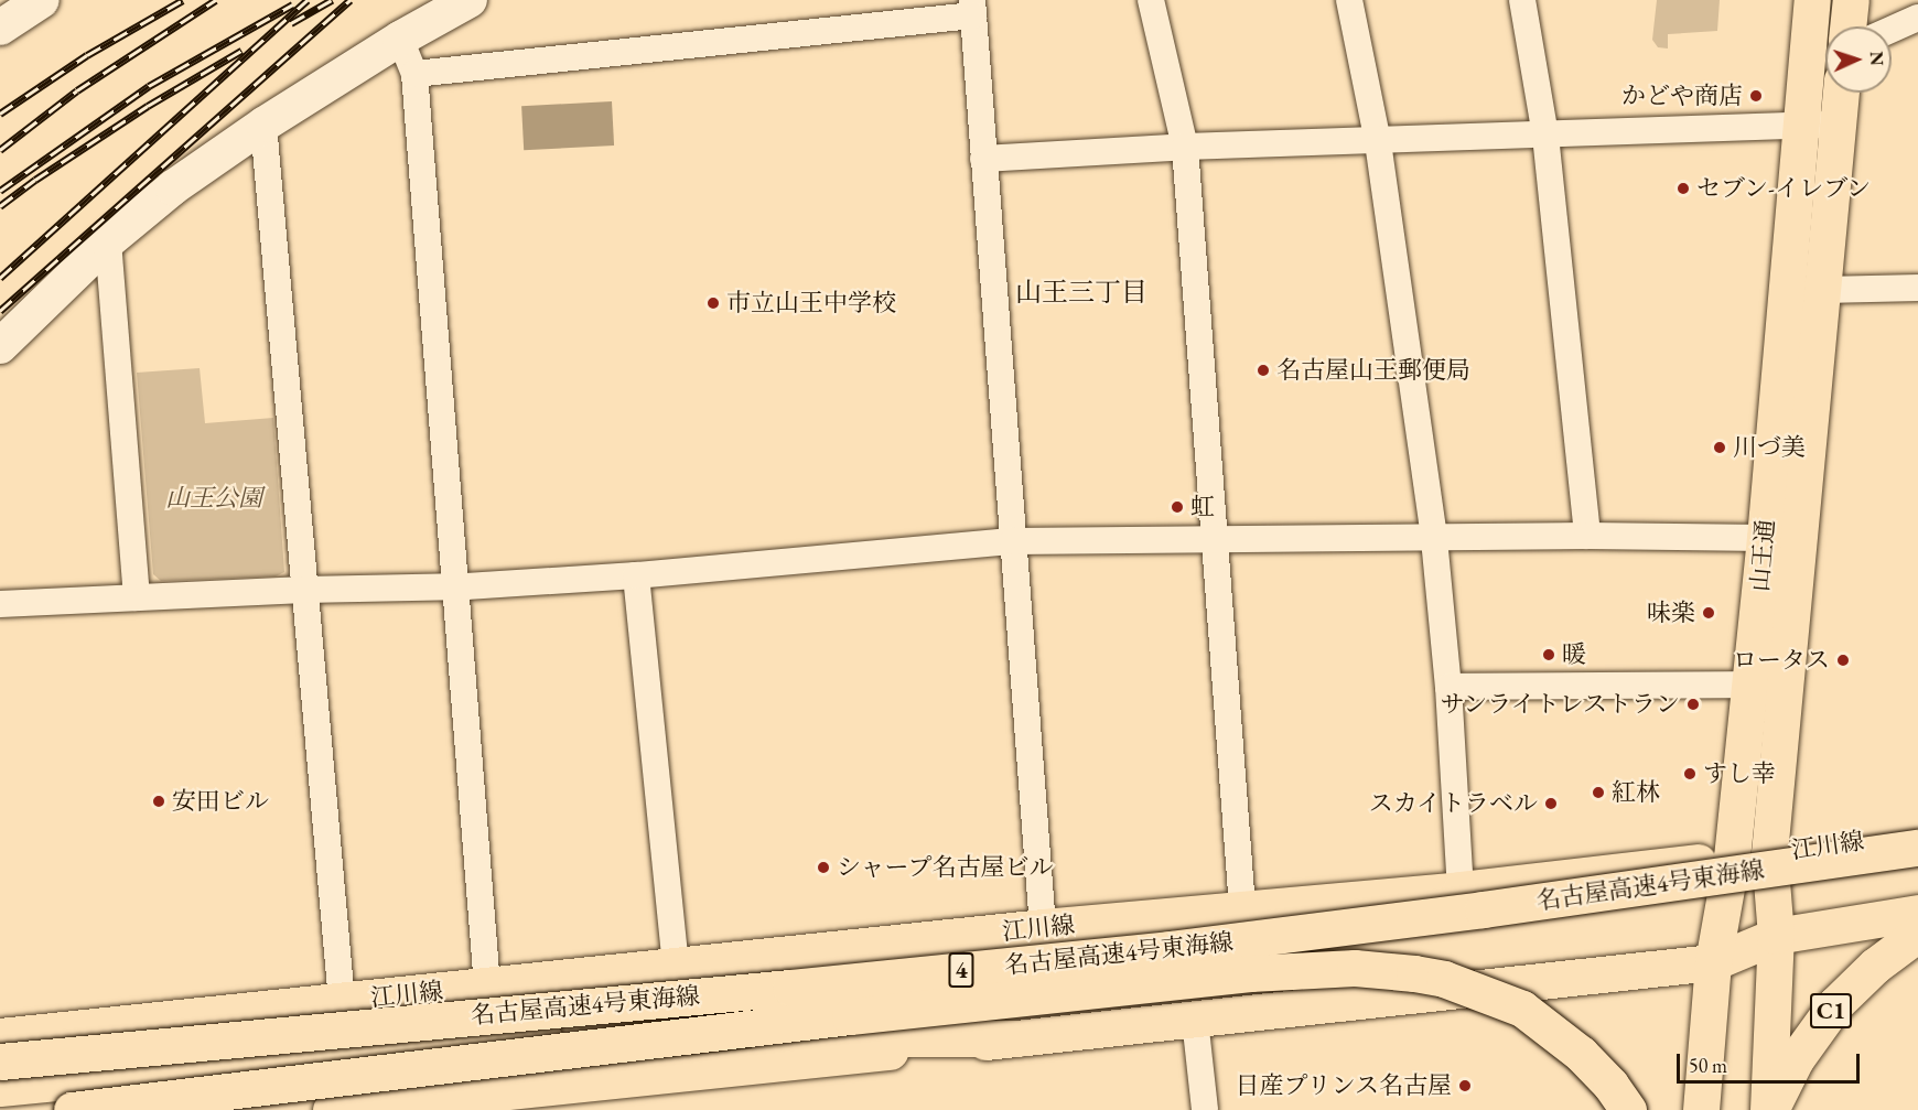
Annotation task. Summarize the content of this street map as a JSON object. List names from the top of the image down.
{
  "streets": {
    "main road": [
      "山王通",
      "江川線",
      "名古屋高速4号東海線",
      "4",
      "C1"
    ]
  },
  "crossings": [
    ["山王通", "江川線"],
    ["山王通", "C1"]
  ],
  "districts": ["山王三丁目"],
  "parks": ["山王公園"],
  "places": [
    "かどや商店",
    "セブン-イレブン",
    "市立山王中学校",
    "名古屋山王郵便局",
    "川づ美",
    "虹",
    "味楽",
    "暖",
    "ロータス",
    "サンライトレストラン",
    "すし幸",
    "紅林",
    "安田ビル",
    "スカイトラベル",
    "シャープ名古屋ビル",
    "日産プリンス名古屋"
  ],
  "scale_bar": "50 m",
  "north": "right"
}
